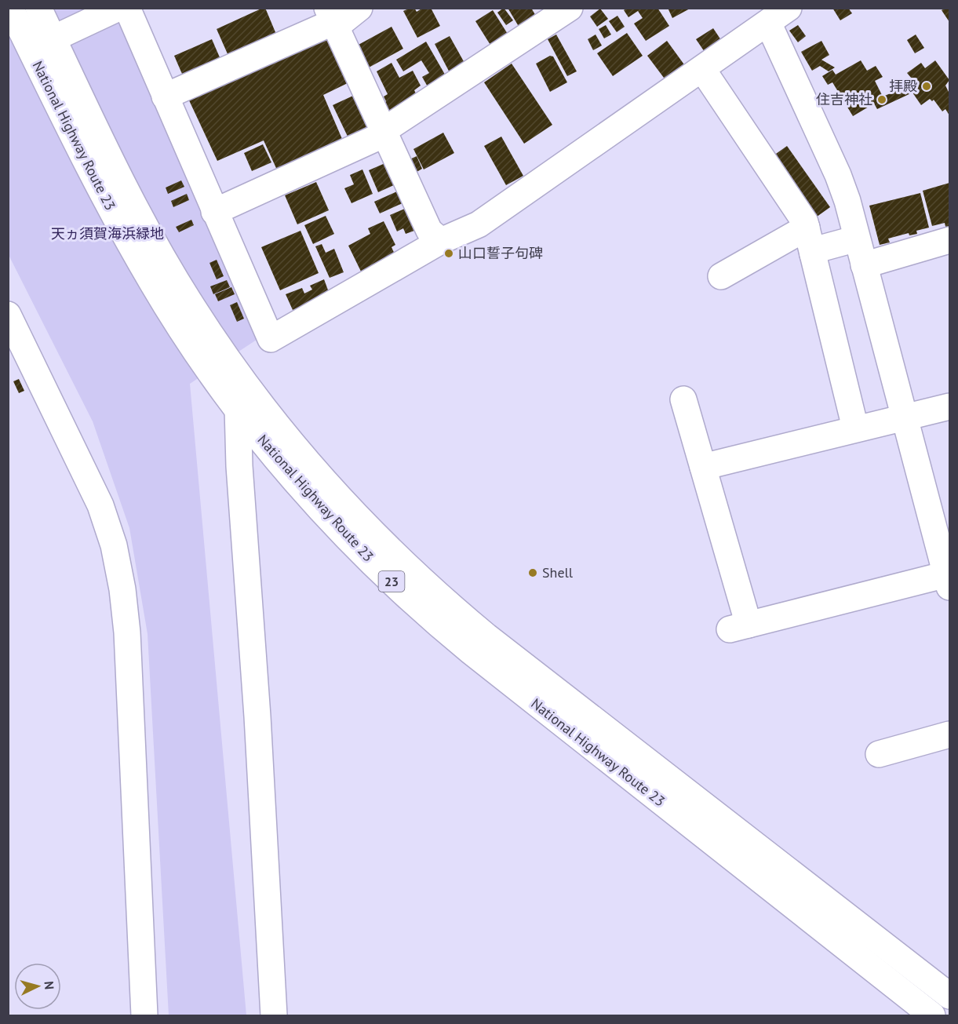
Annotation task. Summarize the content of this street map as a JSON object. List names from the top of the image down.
{
  "streets": {
    "main road": ["National Highway Route 23", "23"]
  },
  "parks": ["天ヵ須賀海浜緑地"],
  "places": [
    "拝殿",
    "住吉神社",
    "山口誓子句碑",
    "Shell"
  ],
  "north": "right"
}
